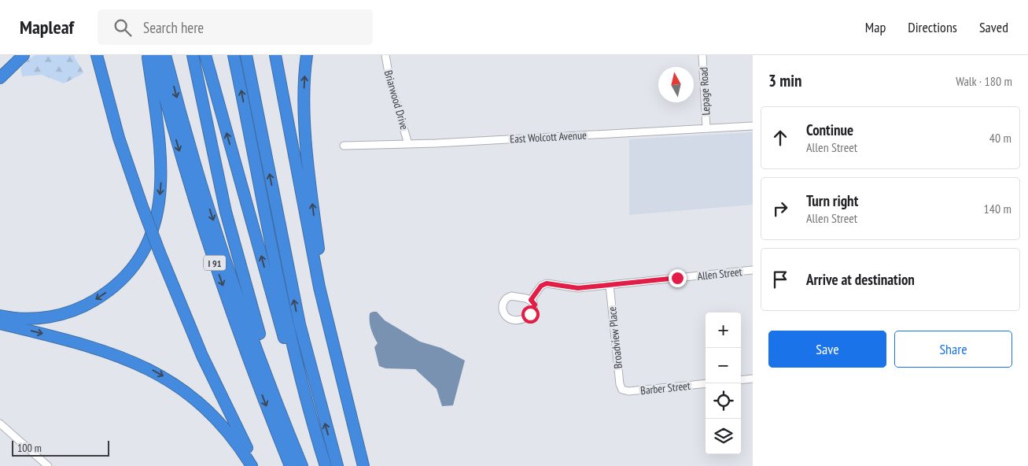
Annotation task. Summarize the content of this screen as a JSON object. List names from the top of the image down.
{
  "streets": {
    "highway": ["I 91"],
    "street": [
      "Lepage Road",
      "Briarwood Drive",
      "East Wolcott Avenue",
      "Allen Street",
      "Broadview Place",
      "Barber Street"
    ]
  },
  "crossings": [
    ["Lepage Road", "East Wolcott Avenue"],
    ["Briarwood Drive", "East Wolcott Avenue"],
    ["Allen Street", "Broadview Place"],
    ["Broadview Place", "Barber Street"]
  ],
  "scale_bar": "100 m",
  "north": "top",
  "page": {
    "header": "Mapleaf",
    "search": "Search here",
    "nav": ["Map", "Directions", "Saved"],
    "heading": ["3 min", "Walk · 180 m"],
    "list": [
      ["Continue", "Allen Street", "40 m"],
      ["Turn right", "Allen Street", "140 m"],
      "Arrive at destination"
    ],
    "map_buttons": ["+", "−"],
    "buttons": ["Save", "Share"],
    "scale": "100 m"
  }
}
